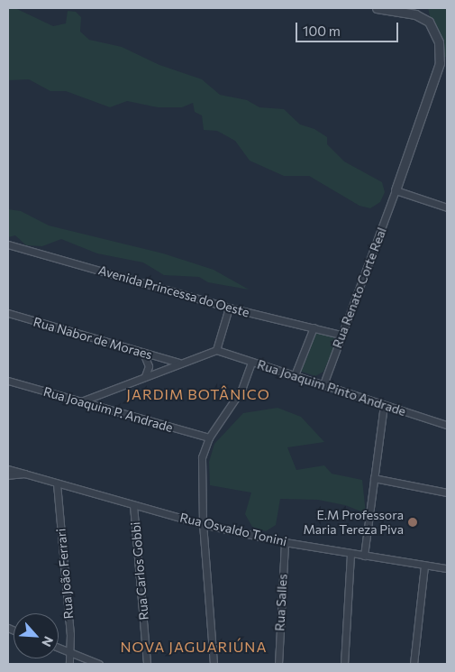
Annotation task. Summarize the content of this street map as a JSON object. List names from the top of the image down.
{
  "streets": {
    "street": [
      "Rua Renato Corte Real",
      "Avenida Princessa do Oeste",
      "Rua Nabor de Moraes",
      "Rua Joaquim Pinto Andrade",
      "Rua Joaquim P. Andrade",
      "Rua Osvaldo Tonini",
      "Rua Carlos Gobbi",
      "Rua João Ferrari",
      "Rua Salles"
    ]
  },
  "crossings": [
    ["Rua Renato Corte Real", "Avenida Princessa do Oeste"],
    ["Rua Renato Corte Real", "Rua Joaquim Pinto Andrade"],
    ["Rua Osvaldo Tonini", "Rua Carlos Gobbi"],
    ["Rua Osvaldo Tonini", "Rua João Ferrari"],
    ["Rua Osvaldo Tonini", "Rua Salles"]
  ],
  "districts": ["JARDIM BOTÂNICO", "NOVA JAGUARIÚNA"],
  "places": ["E.M Professora Maria Tereza Piva"],
  "scale_bar": "100 m",
  "north": "bottom right"
}
